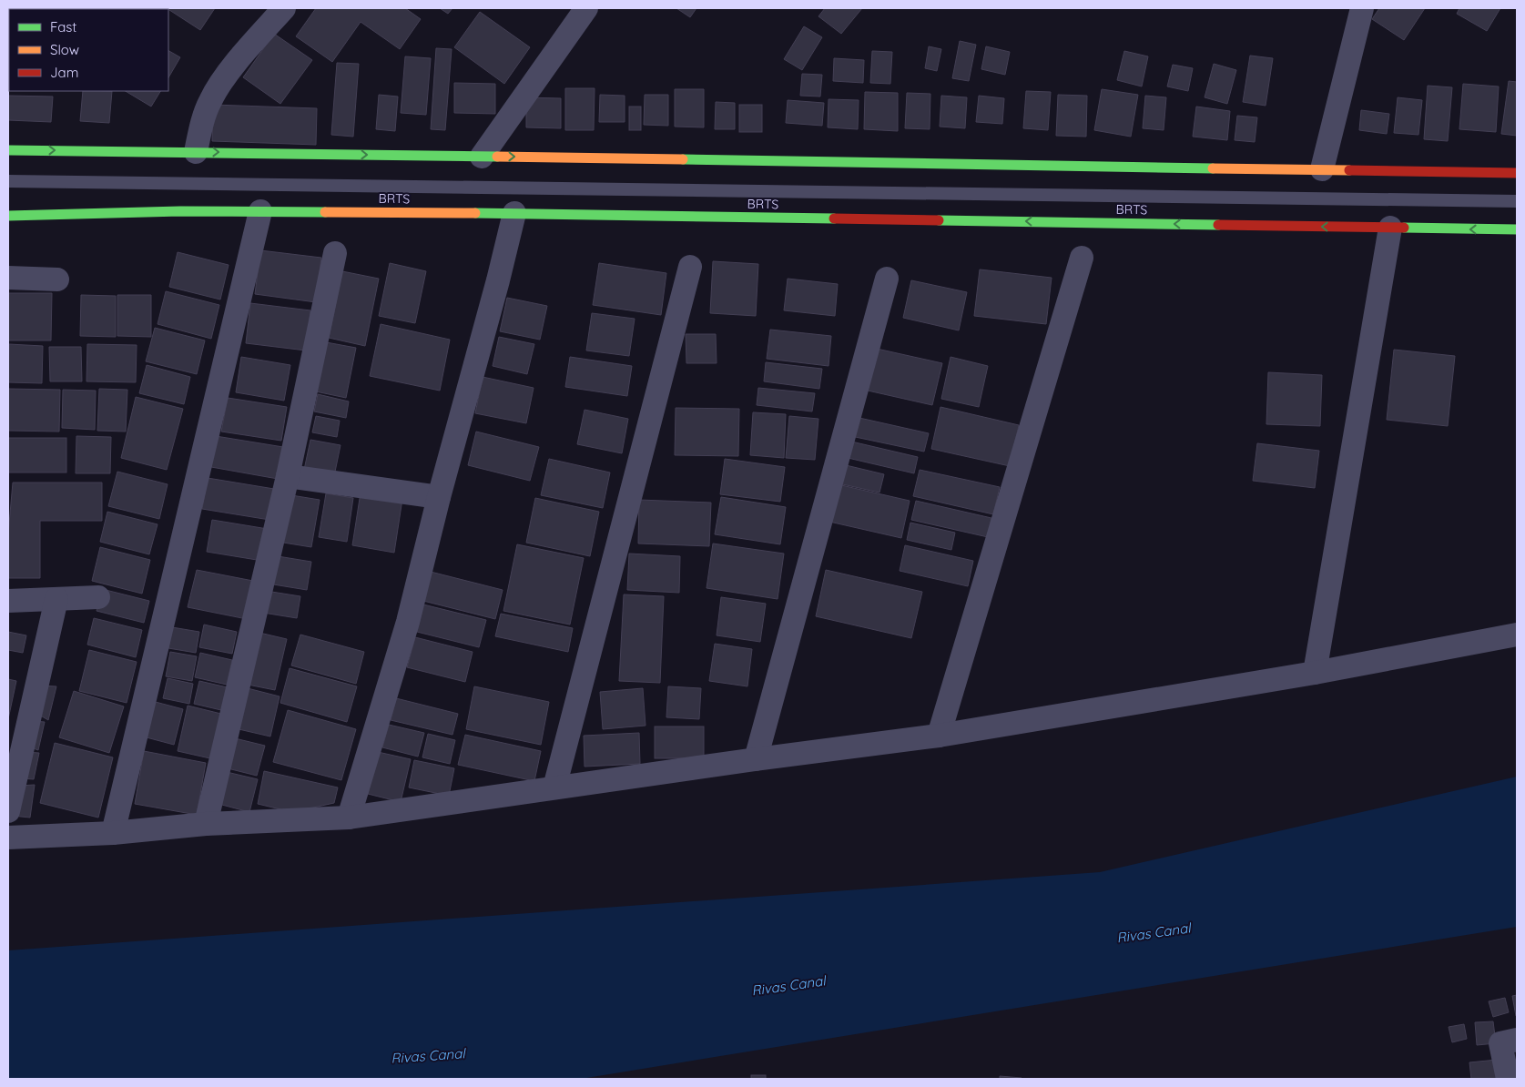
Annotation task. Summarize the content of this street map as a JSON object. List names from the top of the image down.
{
  "streets": {
    "main road": ["BRTS"]
  },
  "water": ["Rivas Canal"],
  "legend": ["Fast", "Slow", "Jam"]
}
